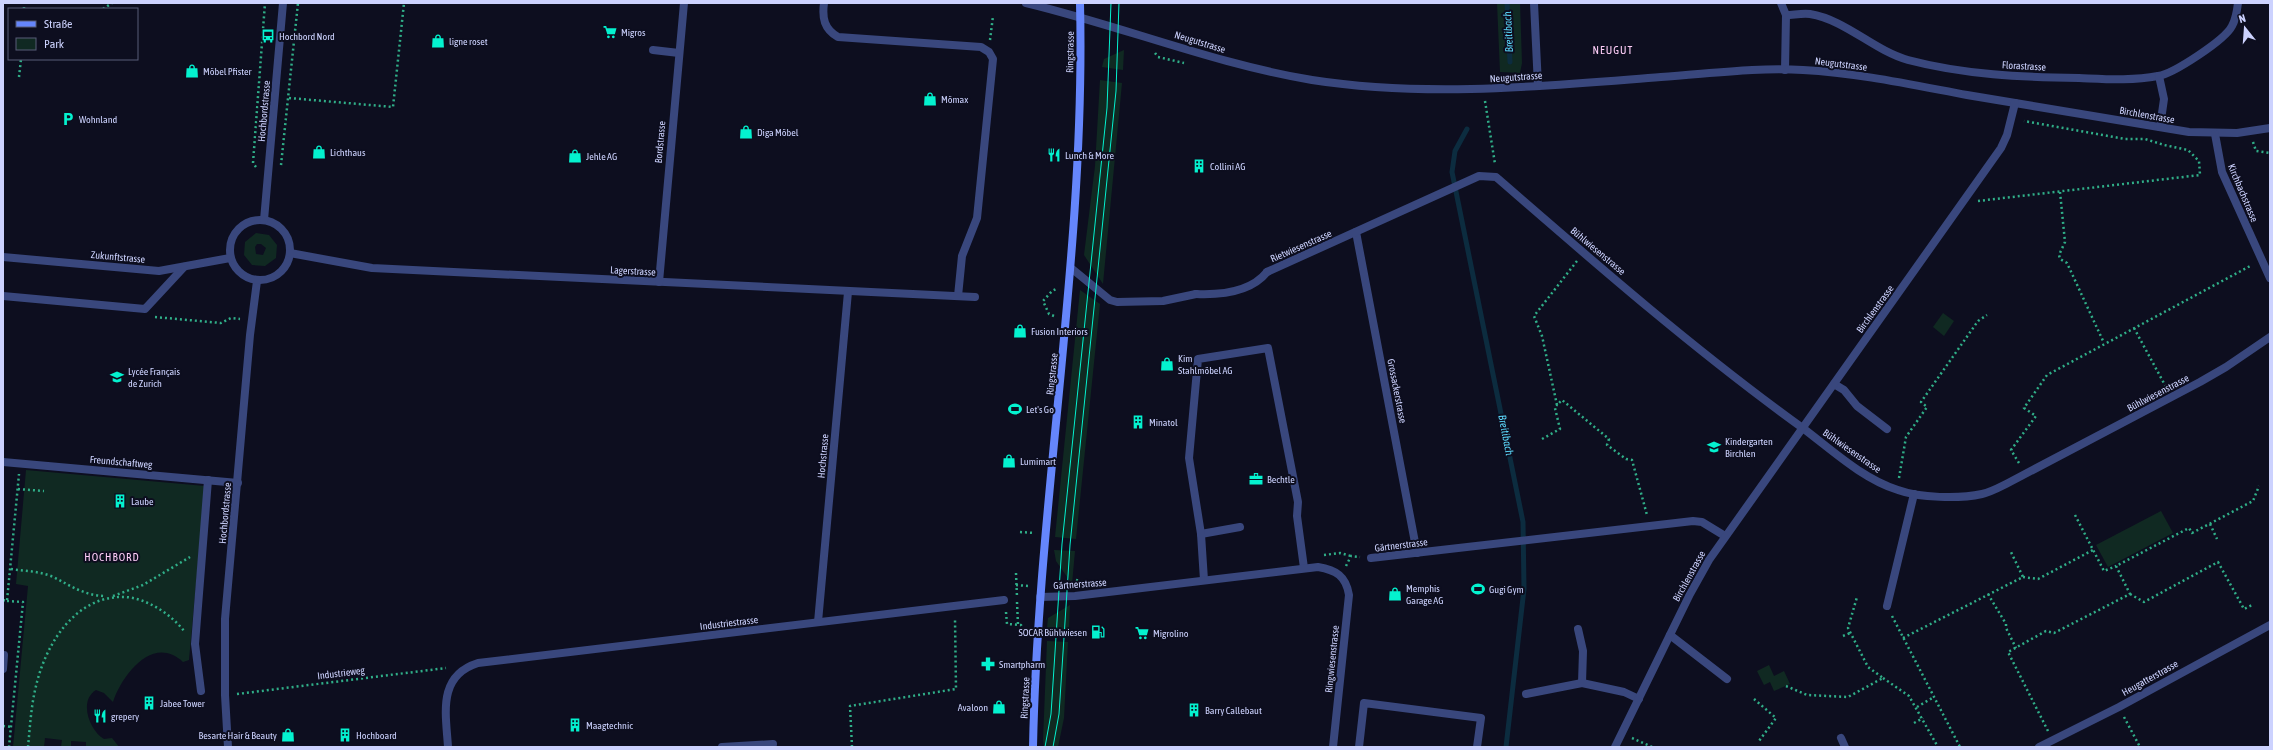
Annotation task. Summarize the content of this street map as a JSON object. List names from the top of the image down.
{
  "streets": {
    "main road": ["Ringstrasse"],
    "street": [
      "Neugutstrasse",
      "Florastrasse",
      "Hochbordstrasse",
      "Birchlenstrasse",
      "Bordstrasse",
      "Kirchbachstrasse",
      "Rietwiesenstrasse",
      "Bühlwiesenstrasse",
      "Zukunftstrasse",
      "Lagerstrasse",
      "Grossackerstrasse",
      "Hochstrasse",
      "Freundschaftweg",
      "Gärtnerstrasse",
      "Industriestrasse",
      "Ringwiesenstrasse",
      "Heugatterstrasse"
    ],
    "path": ["Industrieweg"]
  },
  "crossings": [
    ["Neugutstrasse", "Ringstrasse"],
    ["Neugutstrasse", "Birchlenstrasse"],
    ["Ringstrasse", "Rietwiesenstrasse"],
    ["Ringstrasse", "Gärtnerstrasse"],
    ["Hochbordstrasse", "Zukunftstrasse"],
    ["Hochbordstrasse", "Lagerstrasse"],
    ["Hochbordstrasse", "Freundschaftweg"],
    ["Hochbordstrasse", "Industrieweg"],
    ["Birchlenstrasse", "Kirchbachstrasse"],
    ["Birchlenstrasse", "Bühlwiesenstrasse"],
    ["Birchlenstrasse", "Gärtnerstrasse"],
    ["Bordstrasse", "Lagerstrasse"],
    ["Rietwiesenstrasse", "Bühlwiesenstrasse"],
    ["Rietwiesenstrasse", "Grossackerstrasse"],
    ["Zukunftstrasse", "Lagerstrasse"],
    ["Lagerstrasse", "Hochstrasse"],
    ["Grossackerstrasse", "Gärtnerstrasse"],
    ["Hochstrasse", "Industriestrasse"],
    ["Gärtnerstrasse", "Ringwiesenstrasse"],
    ["Industriestrasse", "Industrieweg"]
  ],
  "districts": ["NEUGUT", "HOCHBORD"],
  "water": ["Breitibach"],
  "places": {
    "supermarket": ["Migros", "Migrolino"],
    "bus stop": ["Hochbord Nord"],
    "shop": [
      "ligne roset",
      "Möbel Pfister",
      "Mömax",
      "Diga Möbel",
      "Lichthaus",
      "Jehle AG",
      "Fusion Interiors",
      "Kim Stahlmöbel AG",
      "Lumimart",
      "Memphis Garage AG",
      "Avaloon",
      "Besarte Hair & Beauty"
    ],
    "parking": ["Wohnland"],
    "restaurant": ["Lunch & More", "grepery"],
    "building": [
      "Collini AG",
      "Minatol",
      "Laube",
      "Jabee Tower",
      "Barry Callebaut",
      "Maagtechnic",
      "Hochboard"
    ],
    "school or university": ["Lycée Français de Zurich", "Kindergarten Birchlen"],
    "sports": ["Let's Go", "Gugi Gym"],
    "office": ["Bechtle"],
    "fuel station": ["SOCAR Bühlwiesen"],
    "pharmacy": ["Smartpharm"]
  },
  "legend": ["Straße", "Park"],
  "north": "top"
}
